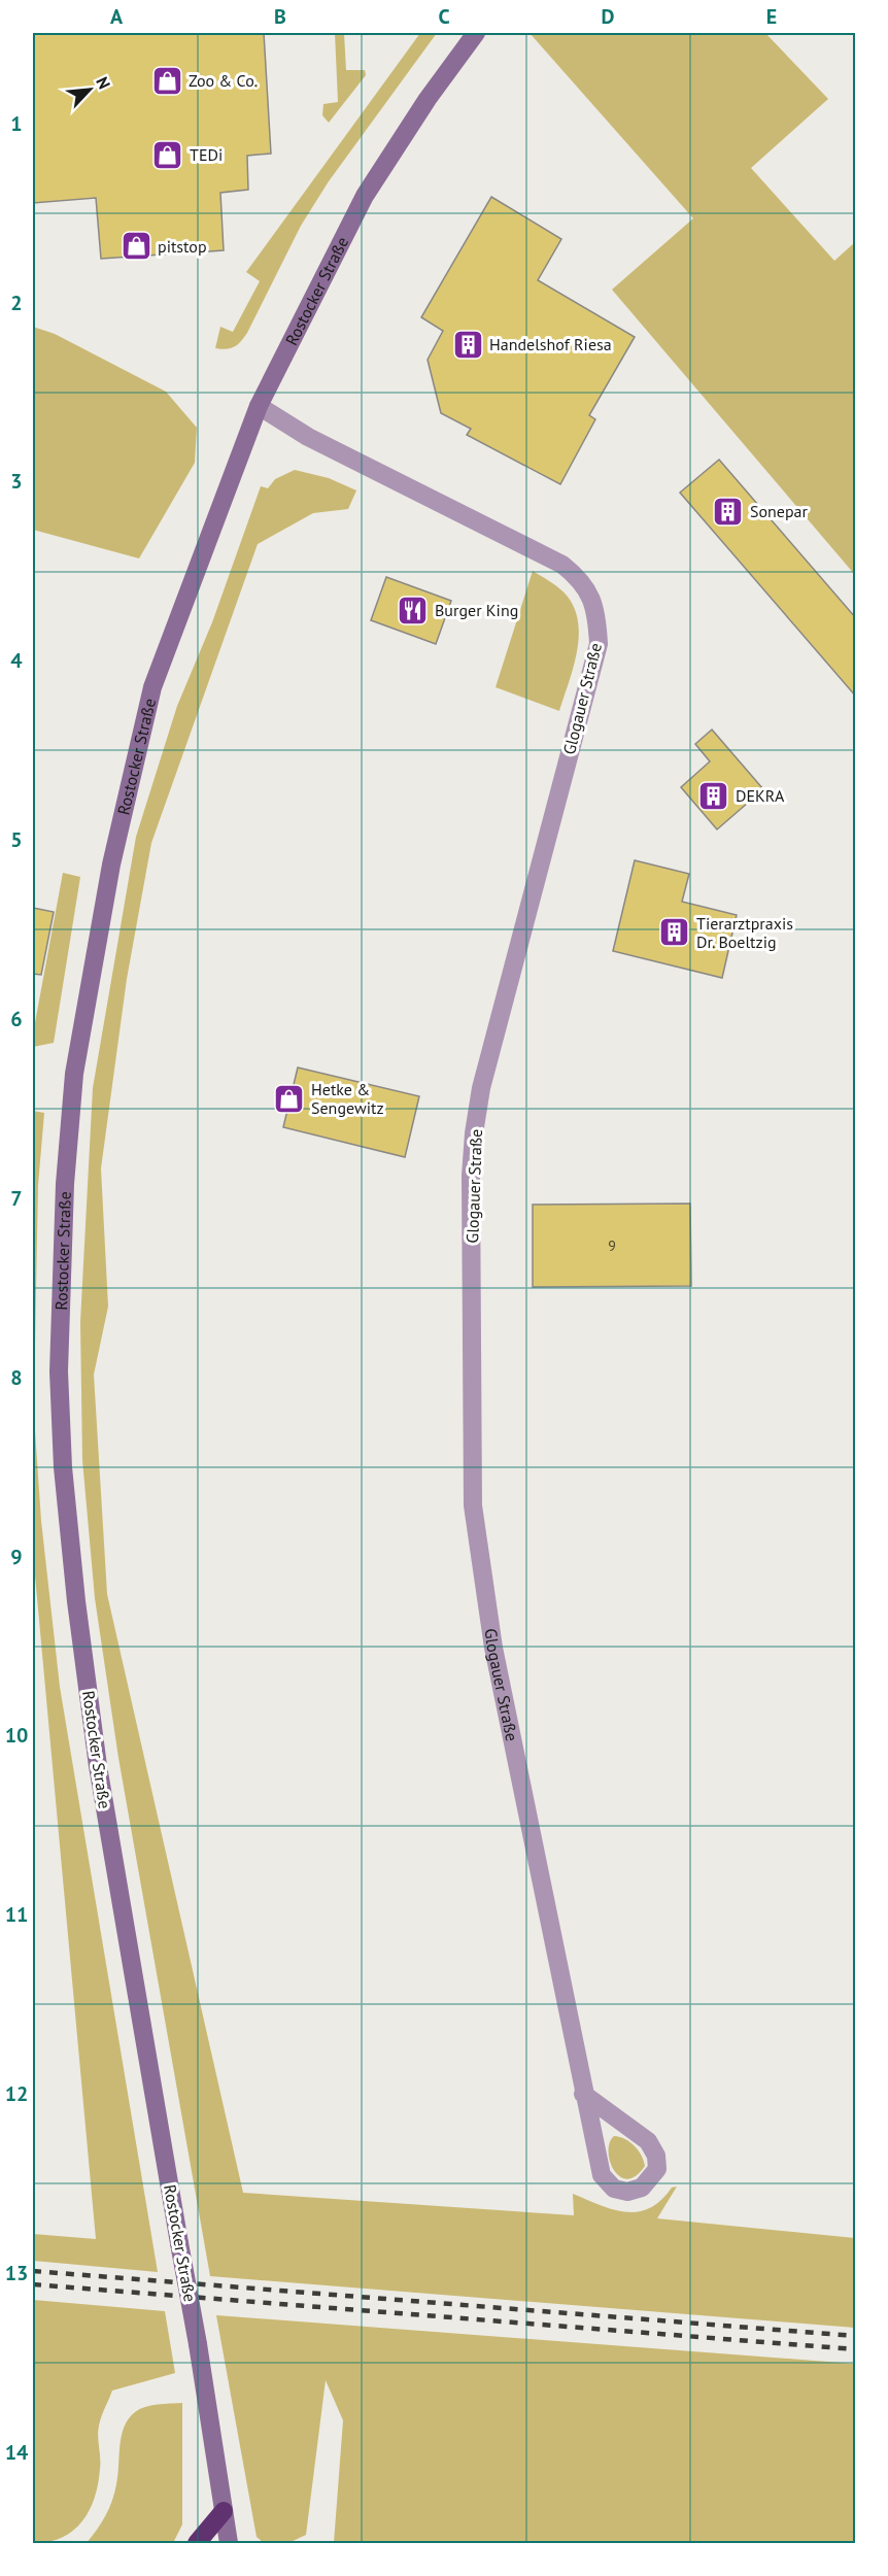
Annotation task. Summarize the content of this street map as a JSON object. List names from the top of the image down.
{
  "streets": {
    "street": ["Rostocker Straße", "Glogauer Straße"]
  },
  "crossings": [
    ["Rostocker Straße", "Glogauer Straße"]
  ],
  "places": {
    "shop": [
      "Zoo & Co.",
      "TEDi",
      "pitstop",
      "Hetke & Sengewitz"
    ],
    "building": [
      "Handelshof Riesa",
      "Sonepar",
      "DEKRA",
      "Tierarztpraxis Dr. Boeltzig"
    ],
    "restaurant": ["Burger King"]
  },
  "house_numbers": ["9"],
  "north": "top right",
  "grid": {
    "columns": [
      "A",
      "B",
      "C",
      "D",
      "E"
    ],
    "rows": [
      "1",
      "2",
      "3",
      "4",
      "5",
      "6",
      "7",
      "8",
      "9",
      "10",
      "11",
      "12",
      "13",
      "14"
    ]
  }
}
